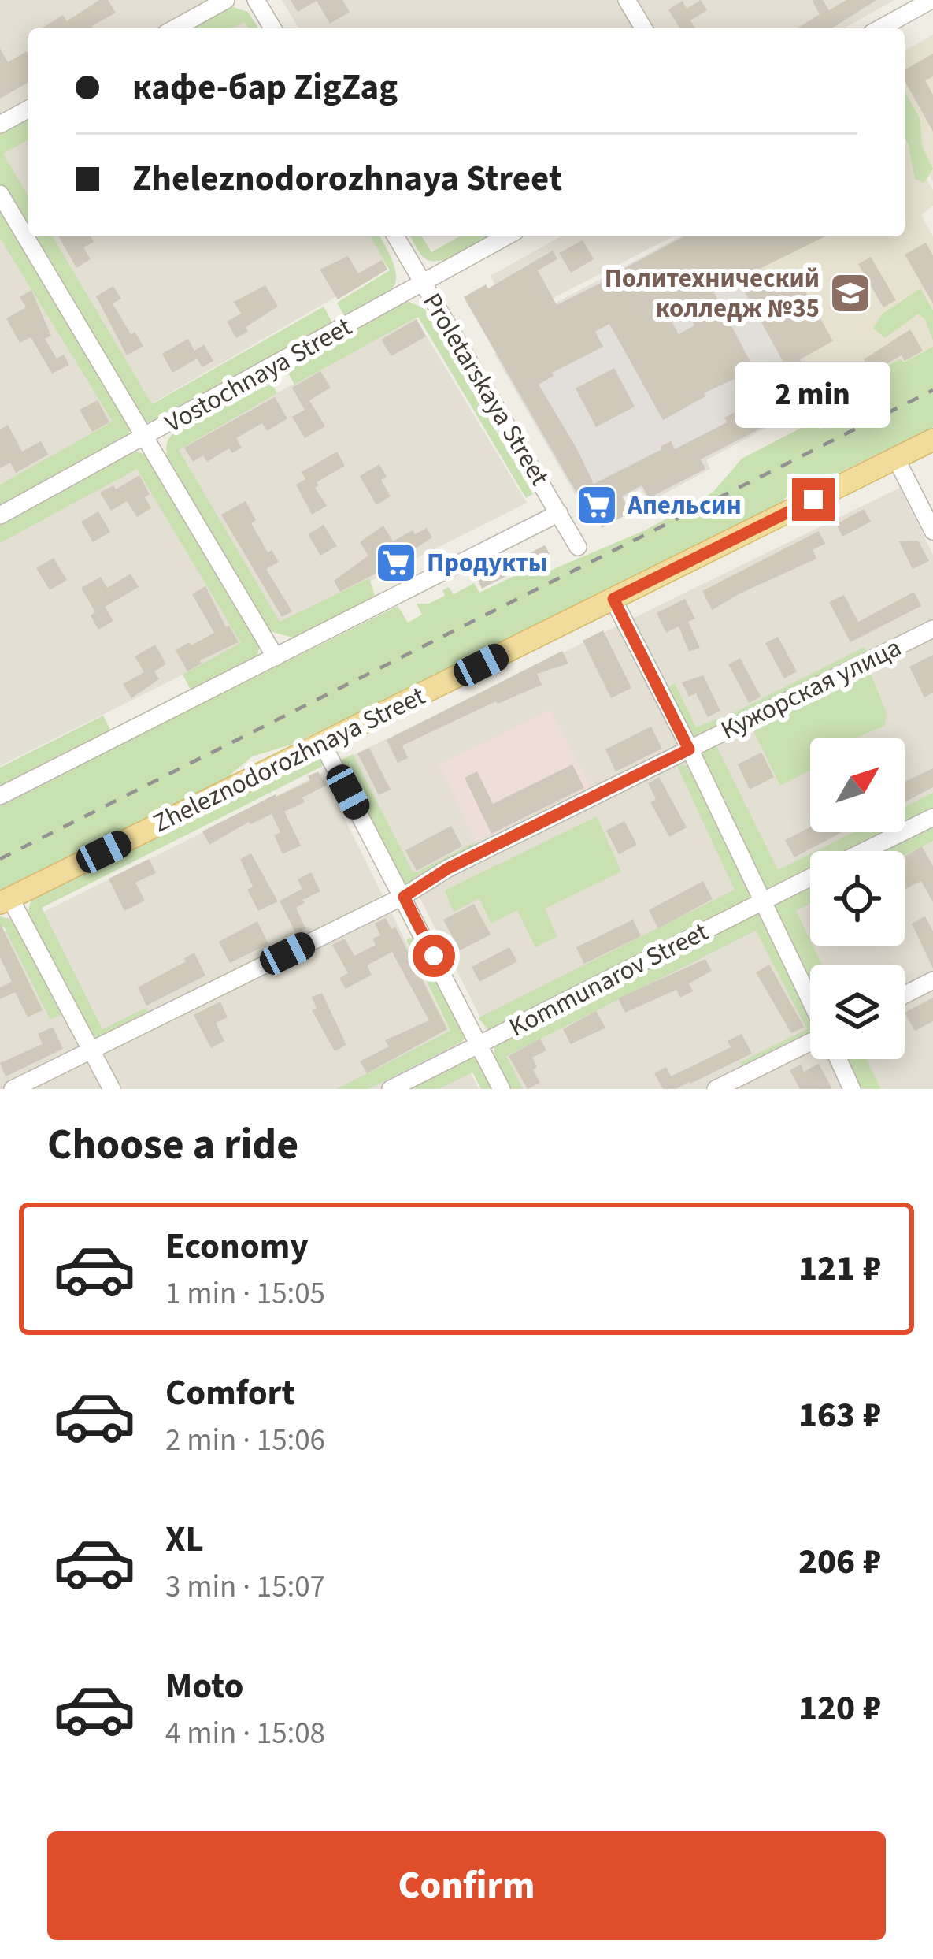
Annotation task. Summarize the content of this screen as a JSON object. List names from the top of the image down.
{
  "streets": {
    "main road": ["Zheleznodorozhnaya Street"],
    "street": [
      "Vostochnaya Street",
      "Proletarskaya Street",
      "Кужорская улица",
      "Kommunarov Street"
    ]
  },
  "crossings": [
    ["Vostochnaya Street", "Proletarskaya Street"]
  ],
  "places": {
    "school or university": ["Политехнический колледж №35"],
    "supermarket": ["Апельсин", "Продукты"]
  },
  "north": "top right",
  "page": {
    "banner": ["кафе-бар ZigZag", "Zheleznodorozhnaya Street"],
    "bubble": "2 min",
    "heading": "Choose a ride",
    "list": [
      {
        "name": "Economy",
        "note": "1 min · 15:05",
        "value": "121 ₽"
      },
      {
        "name": "Comfort",
        "note": "2 min · 15:06",
        "value": "163 ₽"
      },
      {
        "name": "XL",
        "note": "3 min · 15:07",
        "value": "206 ₽"
      },
      {
        "name": "Moto",
        "note": "4 min · 15:08",
        "value": "120 ₽"
      }
    ],
    "buttons": "Confirm"
  }
}
